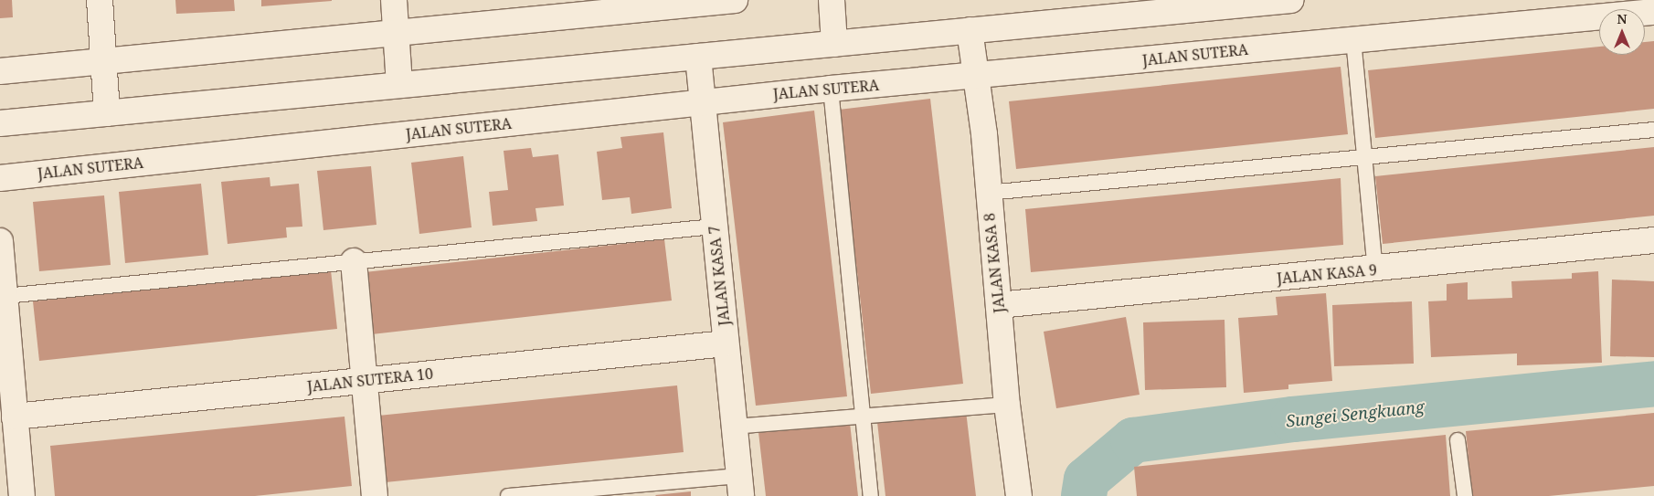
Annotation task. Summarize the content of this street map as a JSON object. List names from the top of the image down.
{
  "streets": {
    "street": [
      "JALAN SUTERA",
      "JALAN KASA 8",
      "JALAN KASA 9",
      "JALAN KASA 7",
      "JALAN SUTERA 10"
    ]
  },
  "crossings": [
    ["JALAN SUTERA", "JALAN KASA 8"],
    ["JALAN SUTERA", "JALAN KASA 7"],
    ["JALAN KASA 8", "JALAN KASA 9"],
    ["JALAN KASA 7", "JALAN SUTERA 10"]
  ],
  "water": ["Sungei Sengkuang"],
  "north": "top"
}
